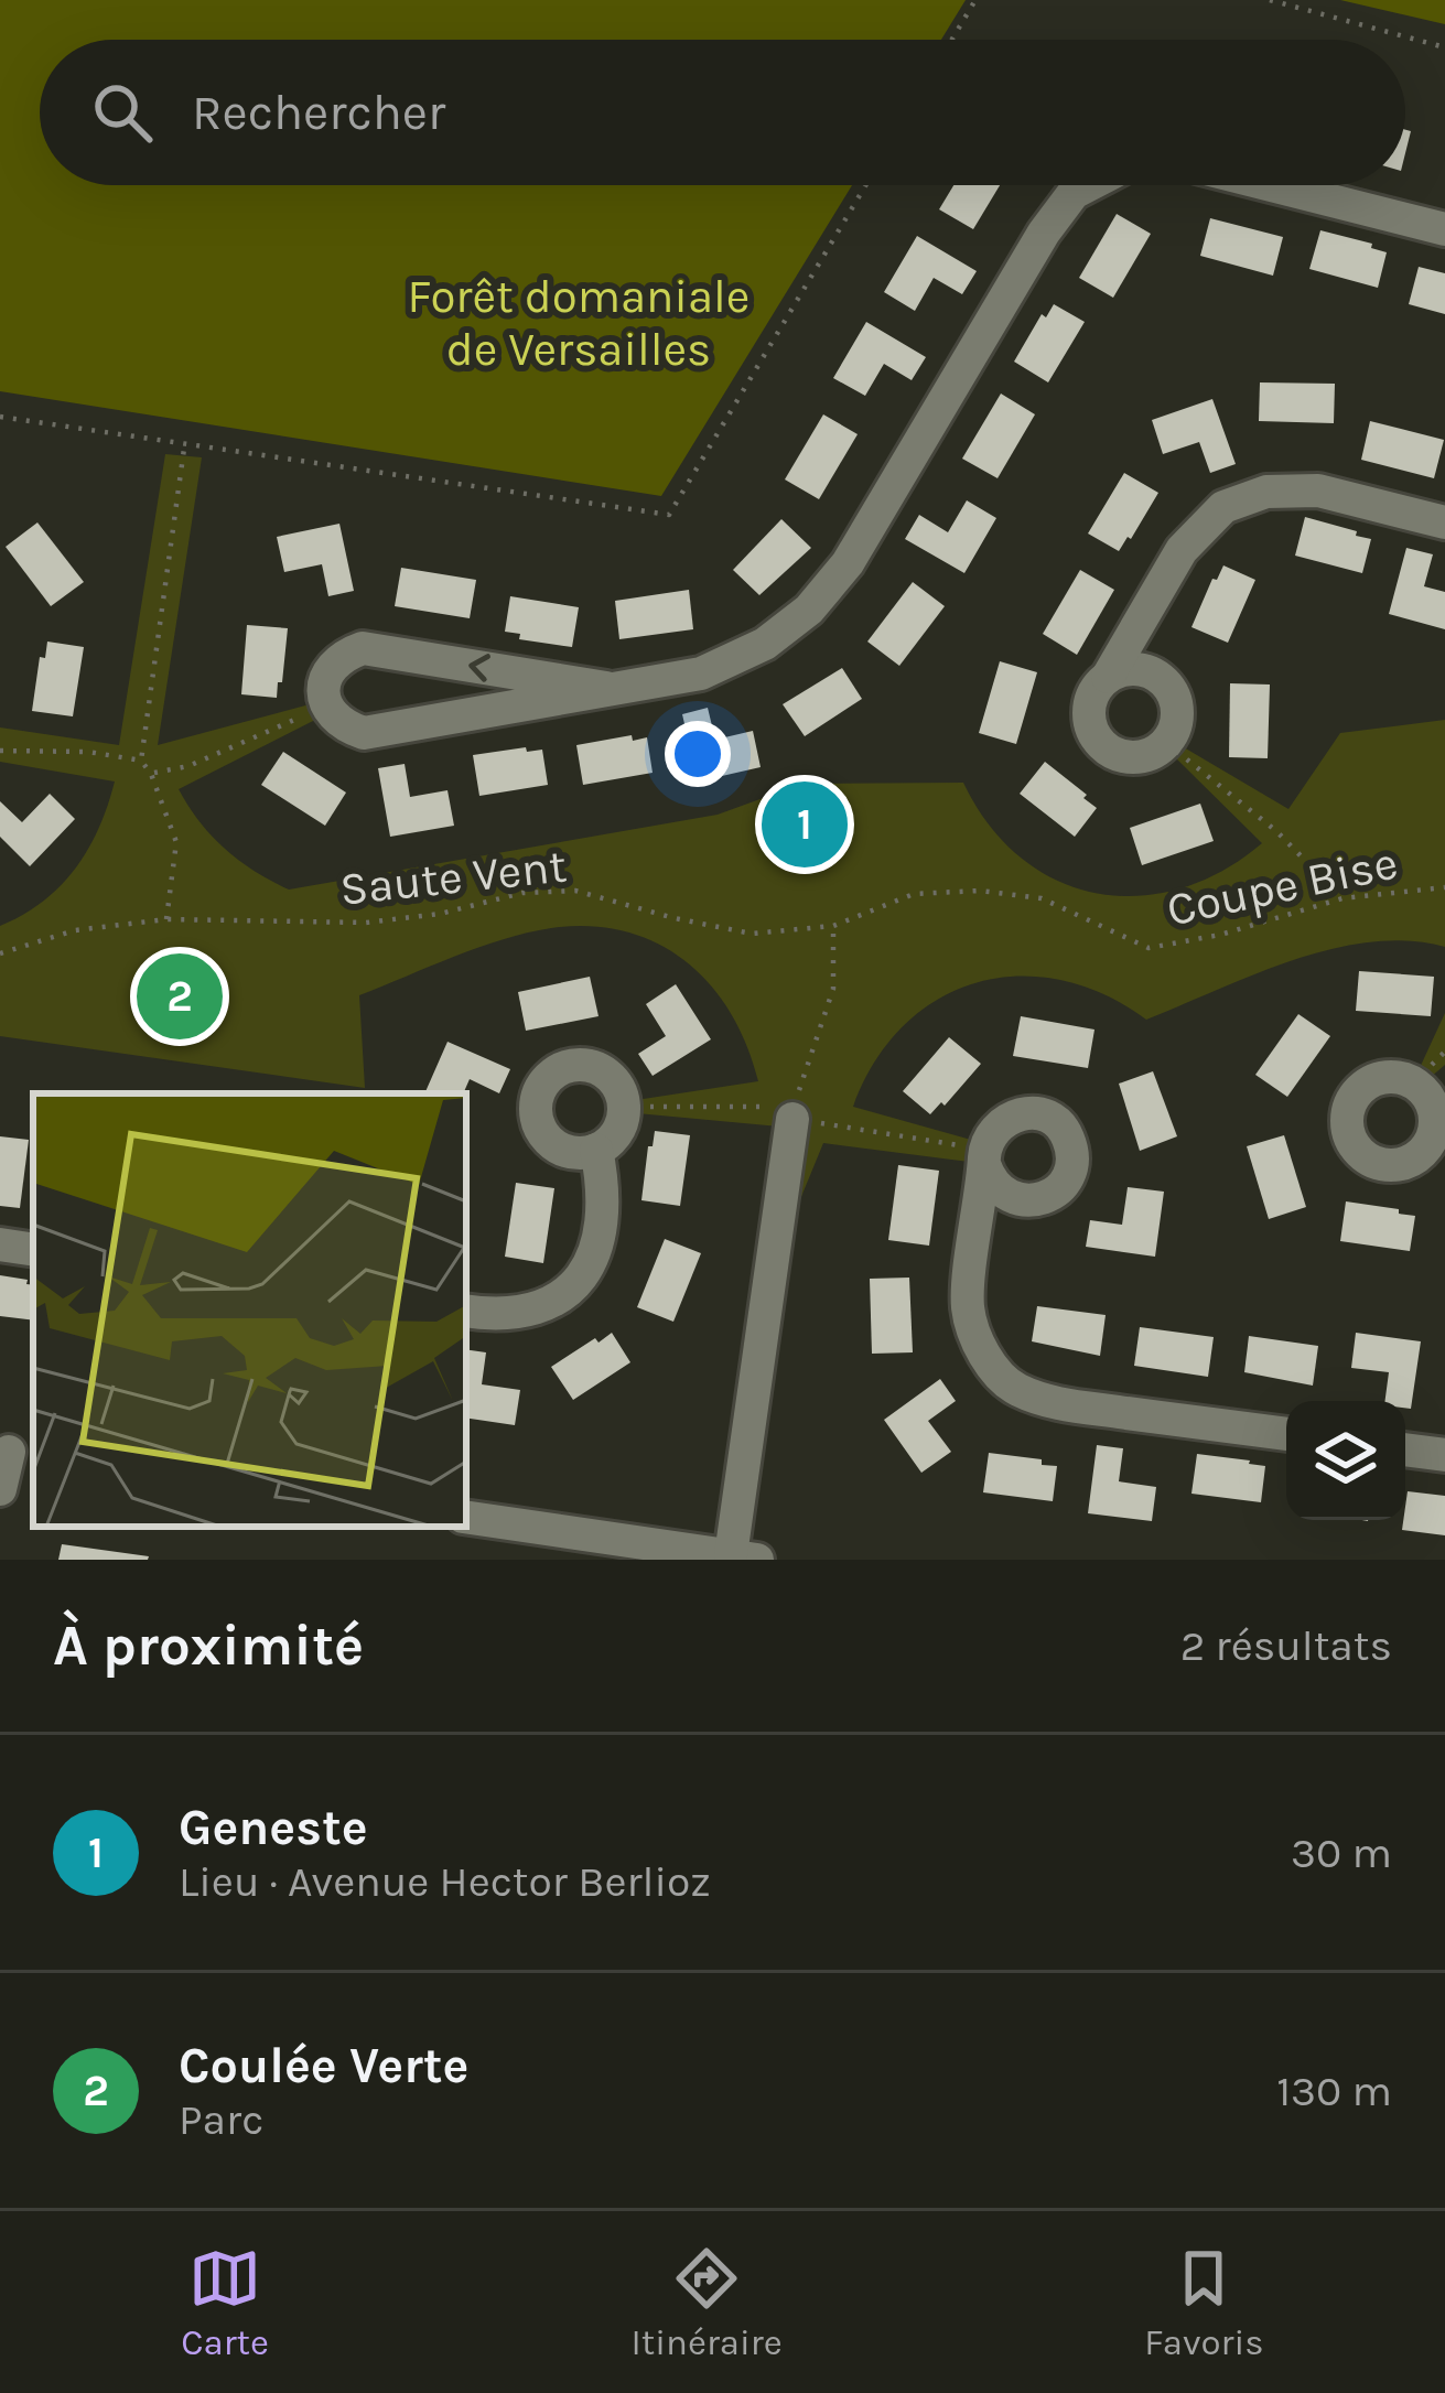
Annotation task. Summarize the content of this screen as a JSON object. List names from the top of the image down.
{
  "streets": {
    "path": ["Saute Vent", "Coupe Bise"]
  },
  "crossings": [
    ["Saute Vent", "Coupe Bise"]
  ],
  "parks": ["Forêt domaniale de Versailles"],
  "page": {
    "search": "Rechercher",
    "pins": ["1", "2"],
    "heading": ["À proximité", "2 résultats"],
    "list": [
      {
        "mark": "1",
        "name": "Geneste",
        "note": "Lieu · Avenue Hector Berlioz",
        "value": "30 m"
      },
      {
        "mark": "2",
        "name": "Coulée Verte",
        "note": "Parc",
        "value": "130 m"
      }
    ],
    "nav": ["Carte", "Itinéraire", "Favoris"]
  }
}
